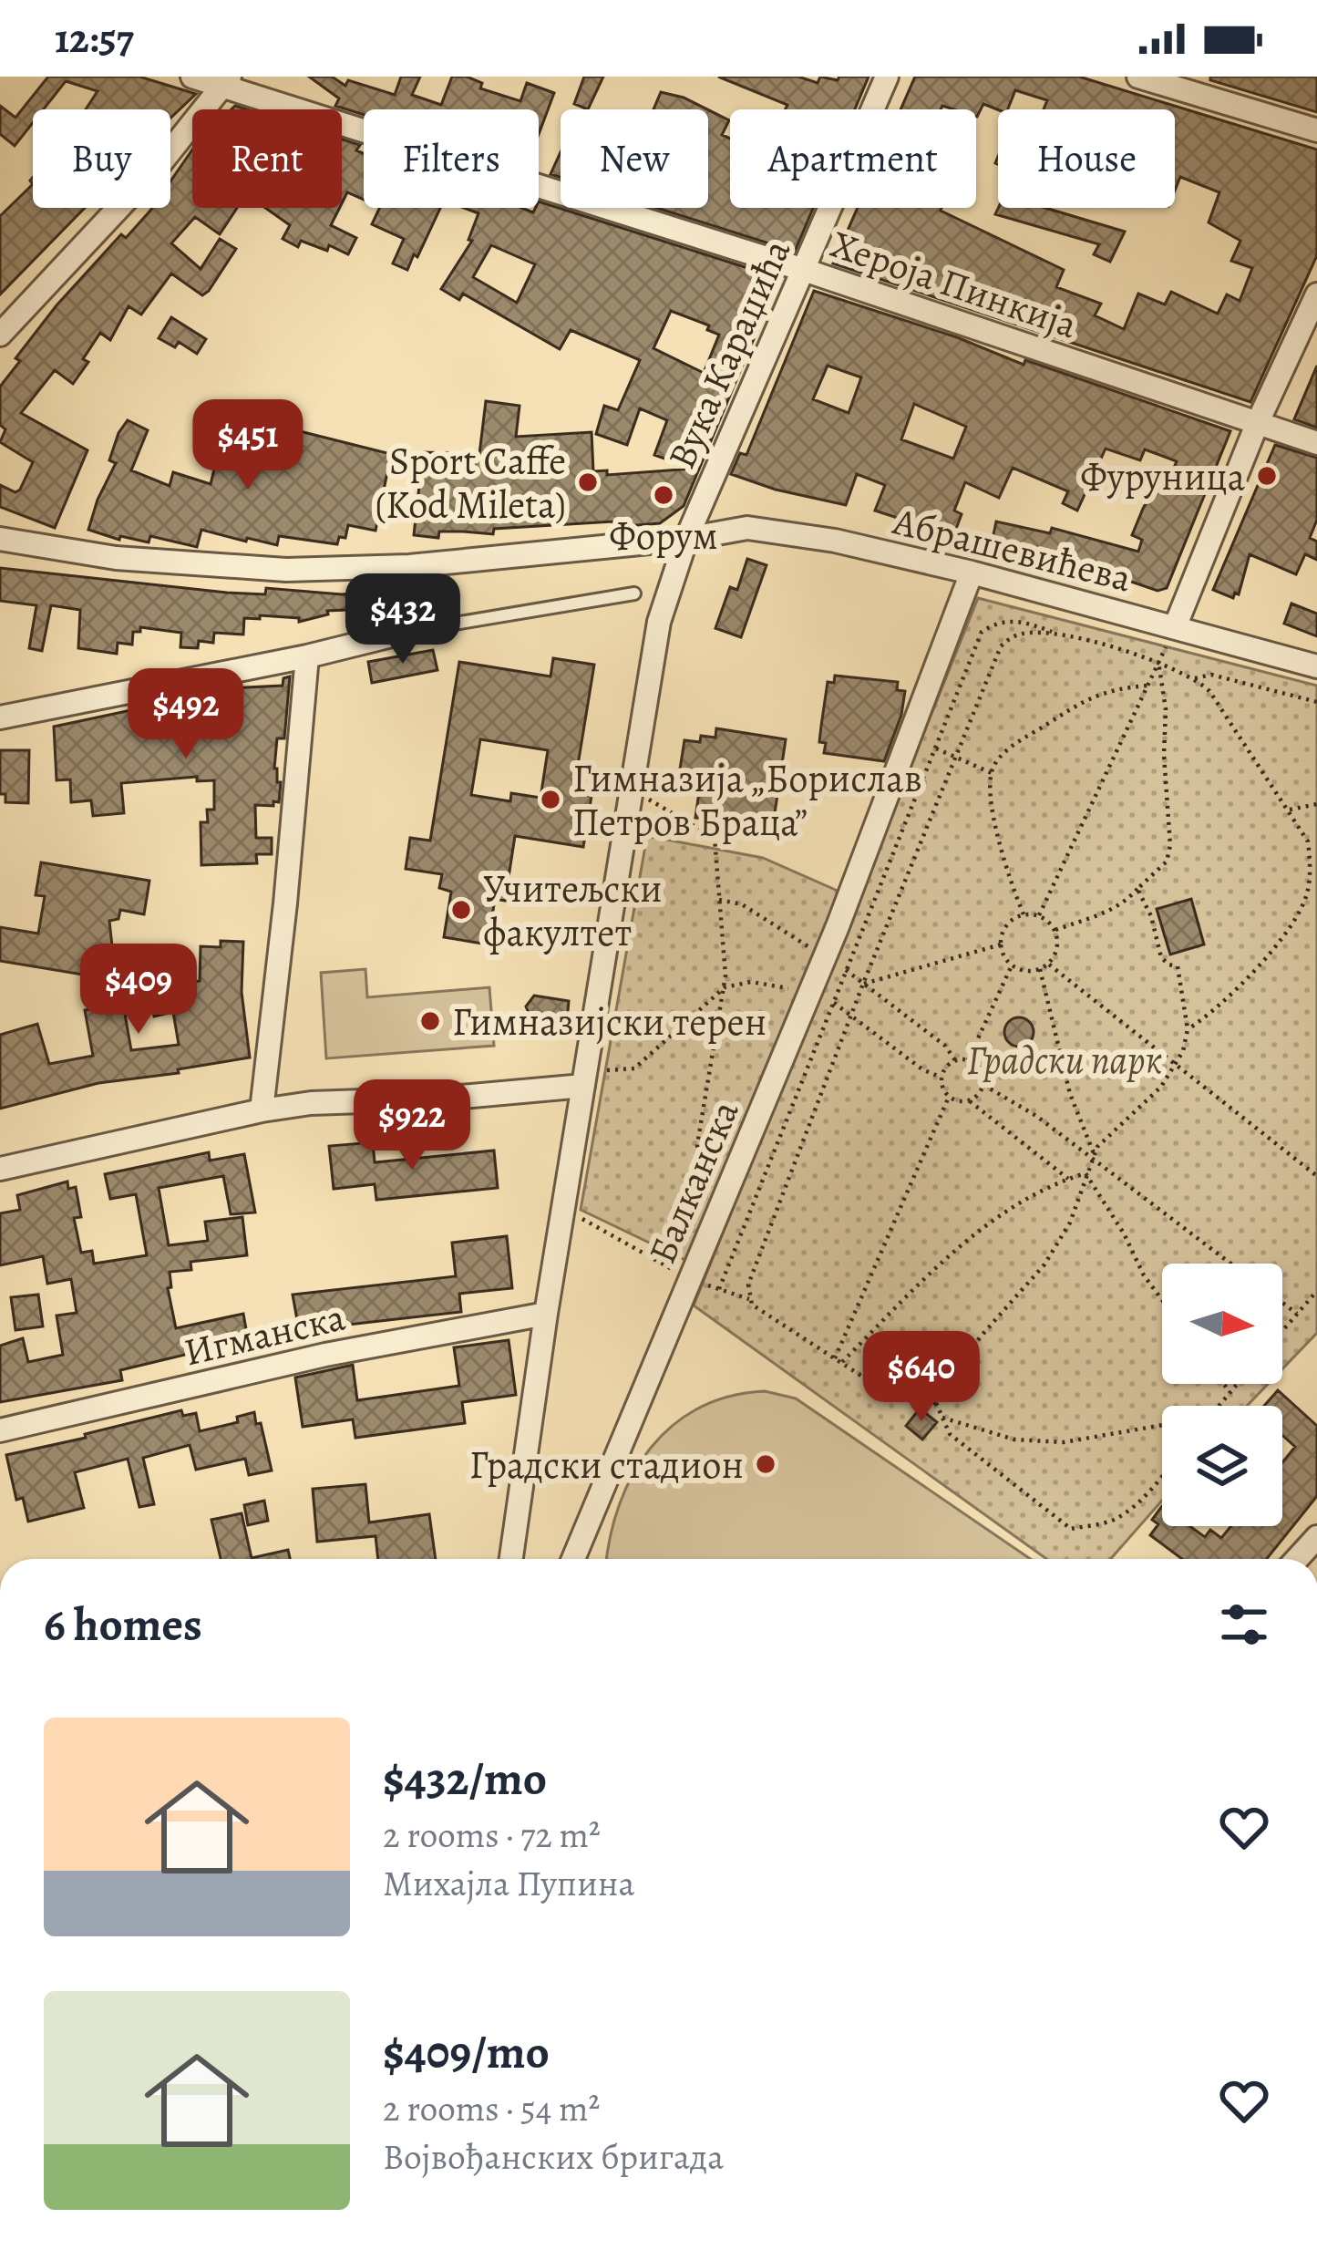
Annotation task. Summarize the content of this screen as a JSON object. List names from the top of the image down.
{
  "streets": {
    "street": [
      "Хероја Пинкија",
      "Вука Караџића",
      "Абрашевићева",
      "Балканска",
      "Игманска"
    ]
  },
  "crossings": [
    ["Хероја Пинкија", "Вука Караџића"],
    ["Вука Караџића", "Абрашевићева"],
    ["Вука Караџића", "Игманска"],
    ["Абрашевићева", "Балканска"]
  ],
  "parks": ["Градски парк"],
  "places": [
    "Фуруница",
    "Sport Caffe (Kod Mileta)",
    "Форум",
    "Гимназија „Борислав Петров Браца”",
    "Учитељски факултет",
    "Гимназијски терен",
    "Градски стадион"
  ],
  "north": "right",
  "page": {
    "status": "12:57",
    "chip": [
      "Buy",
      "Rent",
      "Filters",
      "New",
      "Apartment",
      "House"
    ],
    "price": [
      "$451",
      "$432",
      "$492",
      "$409",
      "$922",
      "$640"
    ],
    "heading": "6 homes",
    "list": [
      {
        "name": "$432/mo",
        "note": "2 rooms · 72 m² · Михајла Пупина"
      },
      {
        "name": "$409/mo",
        "note": "2 rooms · 54 m² · Војвођанских бригада"
      }
    ]
  }
}
